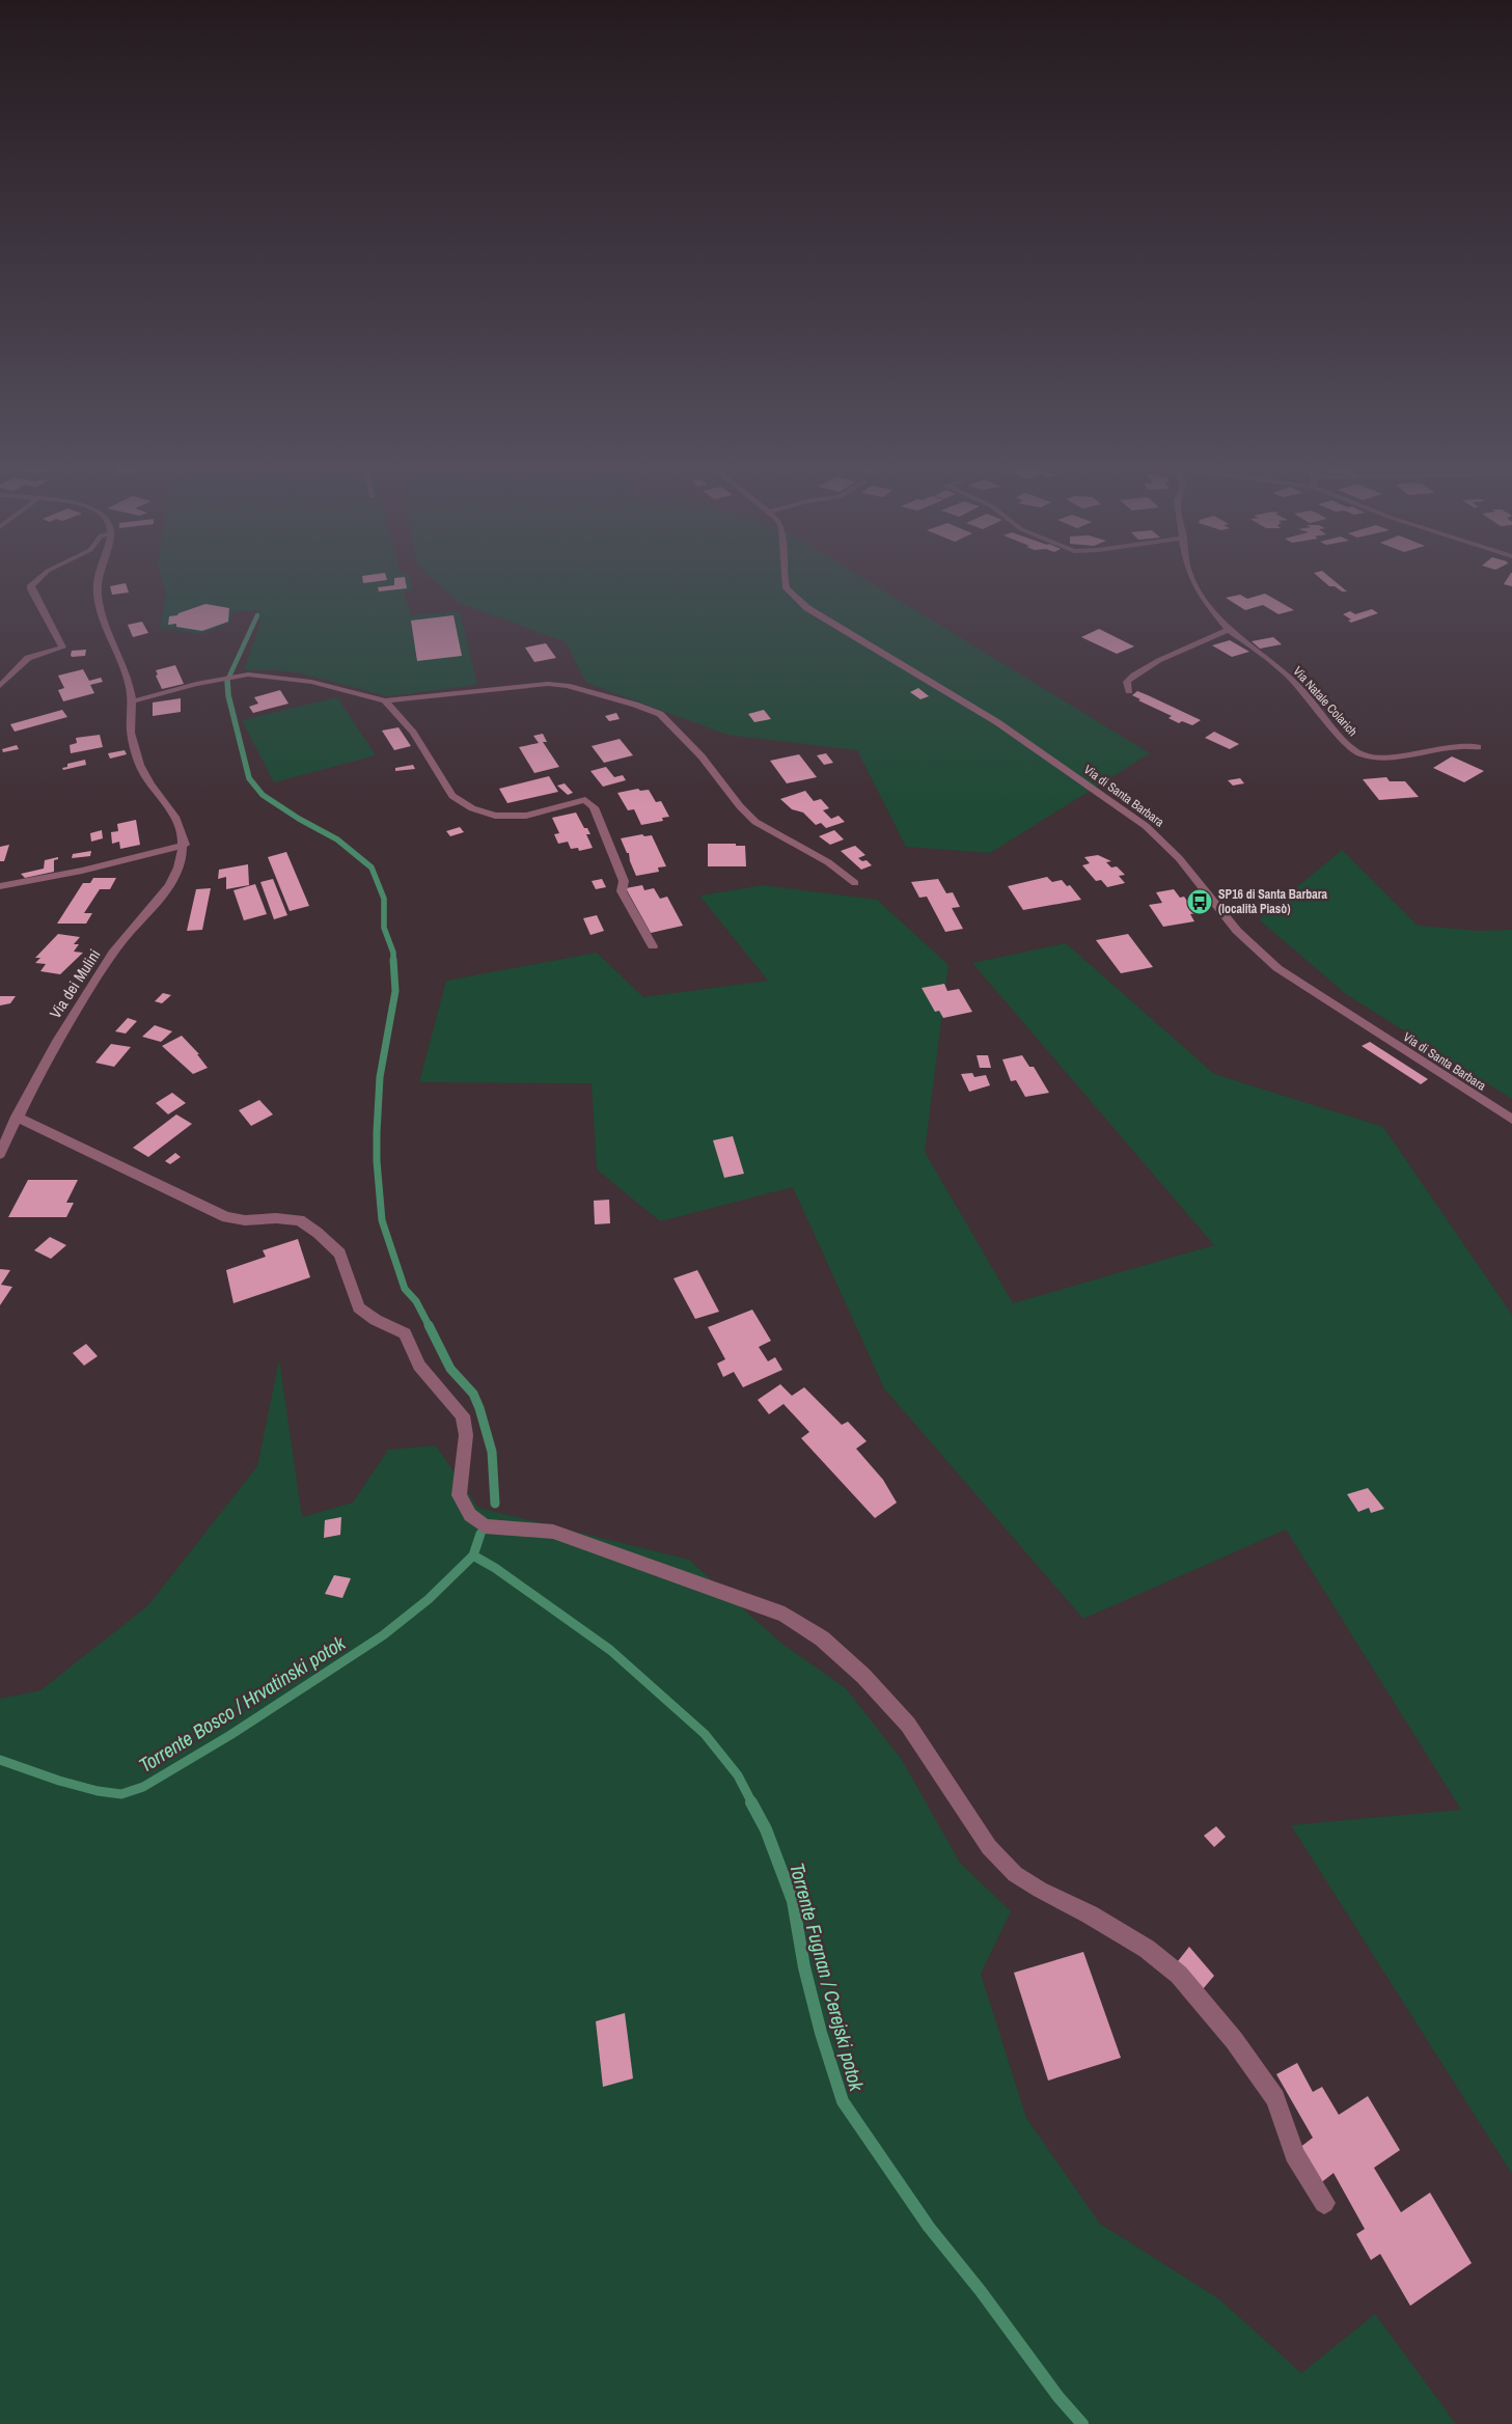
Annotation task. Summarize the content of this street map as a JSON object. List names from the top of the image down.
{
  "streets": {
    "street": ["Via Natale Colarich", "Via di Santa Barbara", "Via dei Mulini"]
  },
  "water": ["Torrente Bosco / Hrvatinski potok", "Torrente Fugnan / Cerejski potok"],
  "places": {
    "bus stop": ["SP16 di Santa Barbara (località Piasò)"]
  }
}
